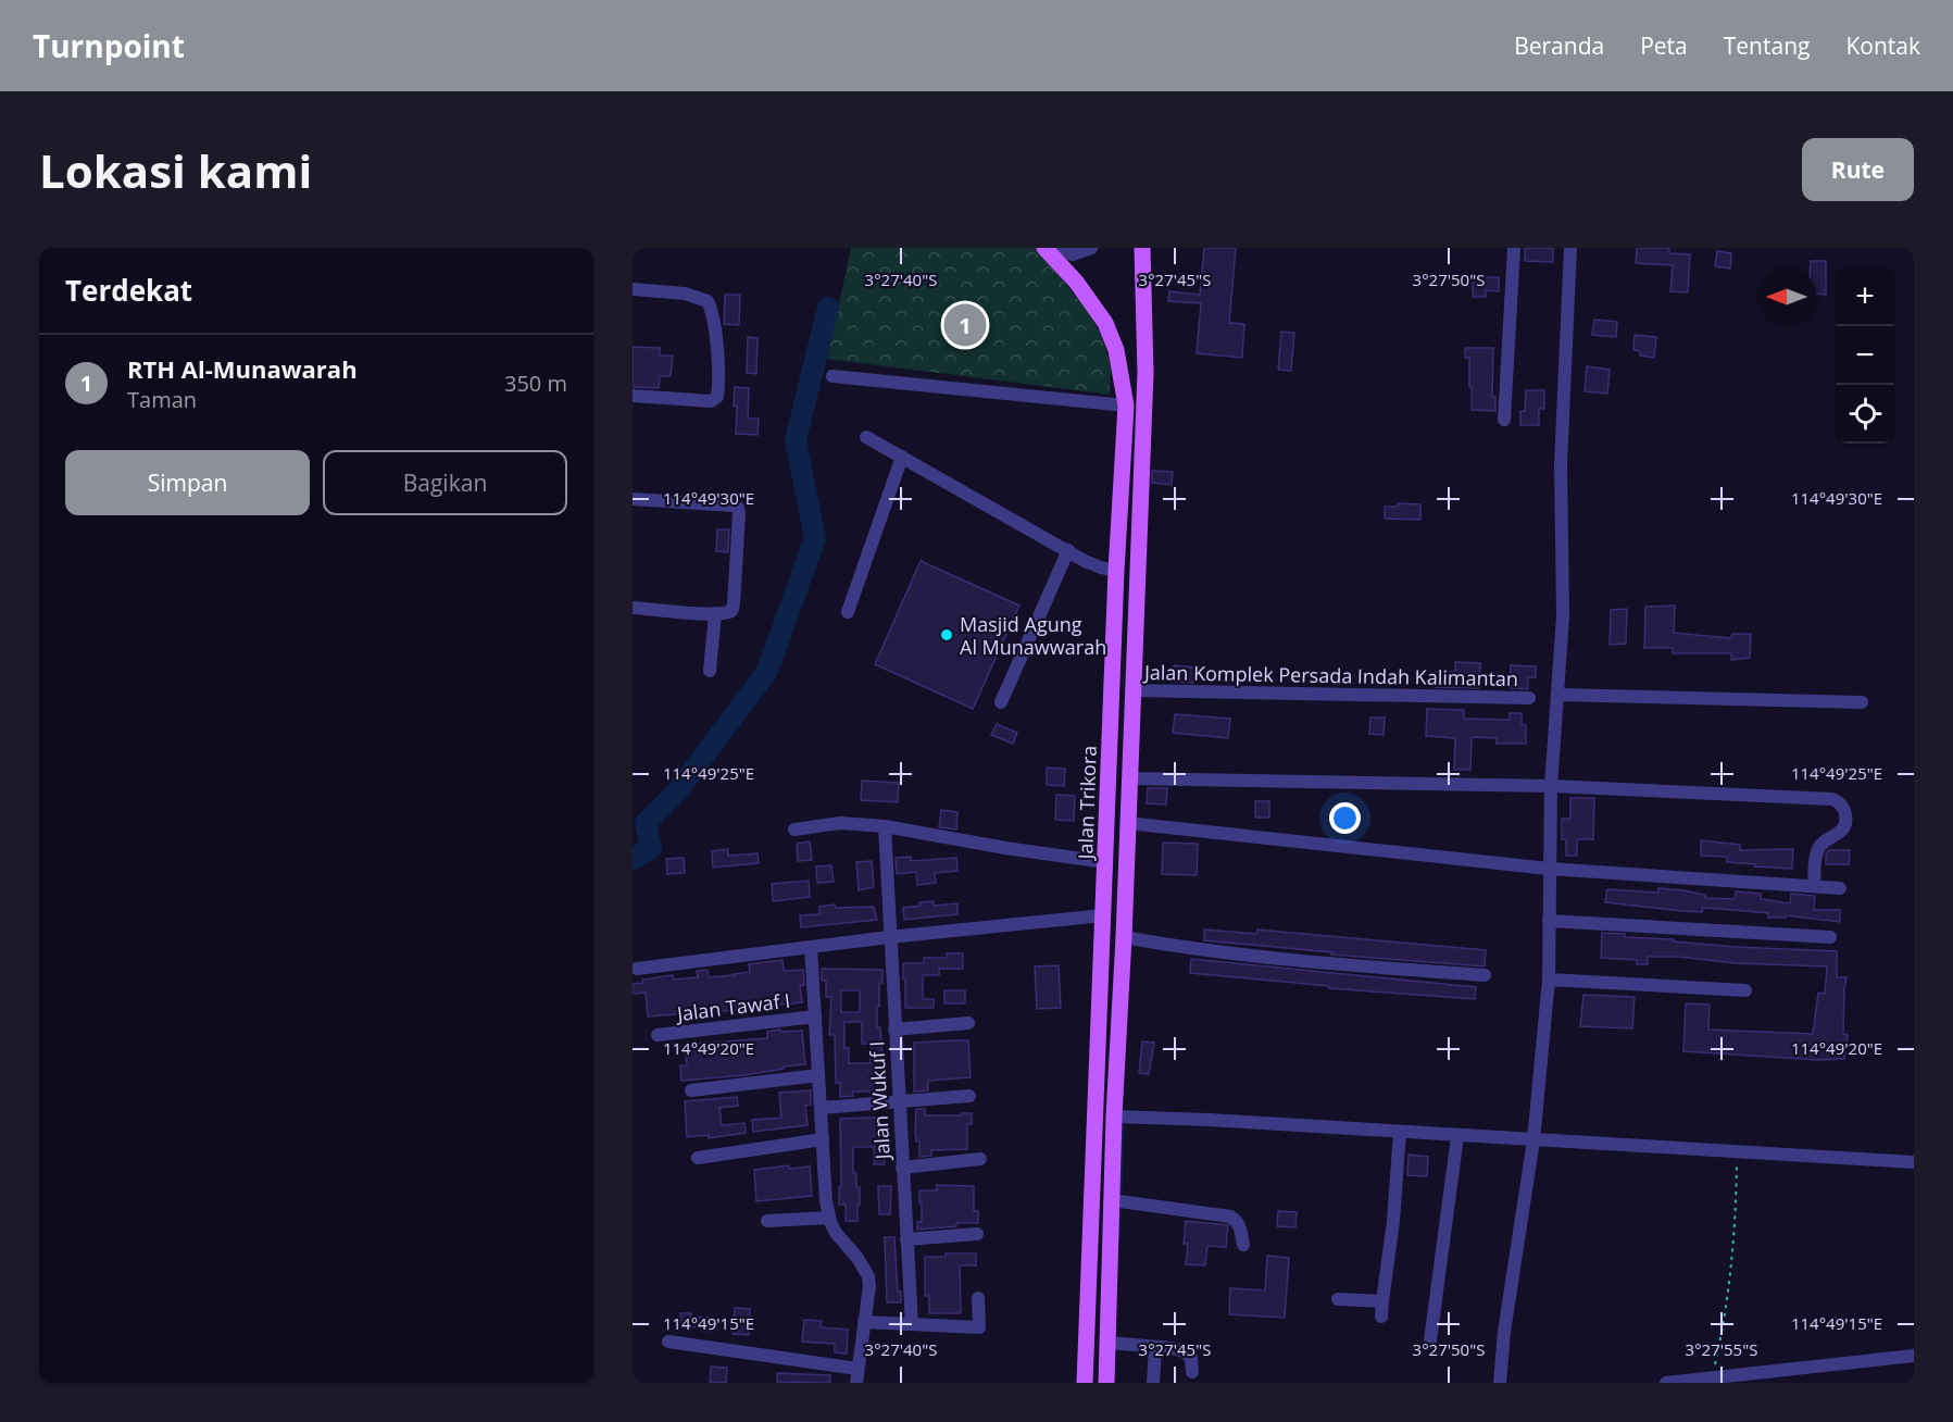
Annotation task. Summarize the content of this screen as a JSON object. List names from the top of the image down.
{
  "streets": {
    "main road": ["Jalan Trikora"],
    "street": ["Jalan Komplek Persada Indah Kalimantan", "Jalan Tawaf I", "Jalan Wukuf I"]
  },
  "crossings": [
    ["Jalan Komplek Persada Indah Kalimantan", "Jalan Trikora"]
  ],
  "places": ["Masjid Agung Al Munawwarah"],
  "north": "left",
  "page": {
    "header": "Turnpoint",
    "nav": [
      "Beranda",
      "Peta",
      "Tentang",
      "Kontak"
    ],
    "buttons": [
      "Rute",
      ["Simpan", "Bagikan"]
    ],
    "title": "Lokasi kami",
    "heading": "Terdekat",
    "map_buttons": ["+", "−"],
    "pins": "1",
    "list": [
      {
        "mark": "1",
        "name": "RTH Al-Munawarah",
        "note": "Taman",
        "value": "350 m"
      }
    ]
  },
  "coordinates": [
    "3°27'40\"S",
    "3°27'45\"S",
    "3°27'50\"S",
    "114°49'30\"E",
    "114°49'25\"E",
    "114°49'20\"E",
    "114°49'15\"E",
    "3°27'55\"S"
  ]
}
